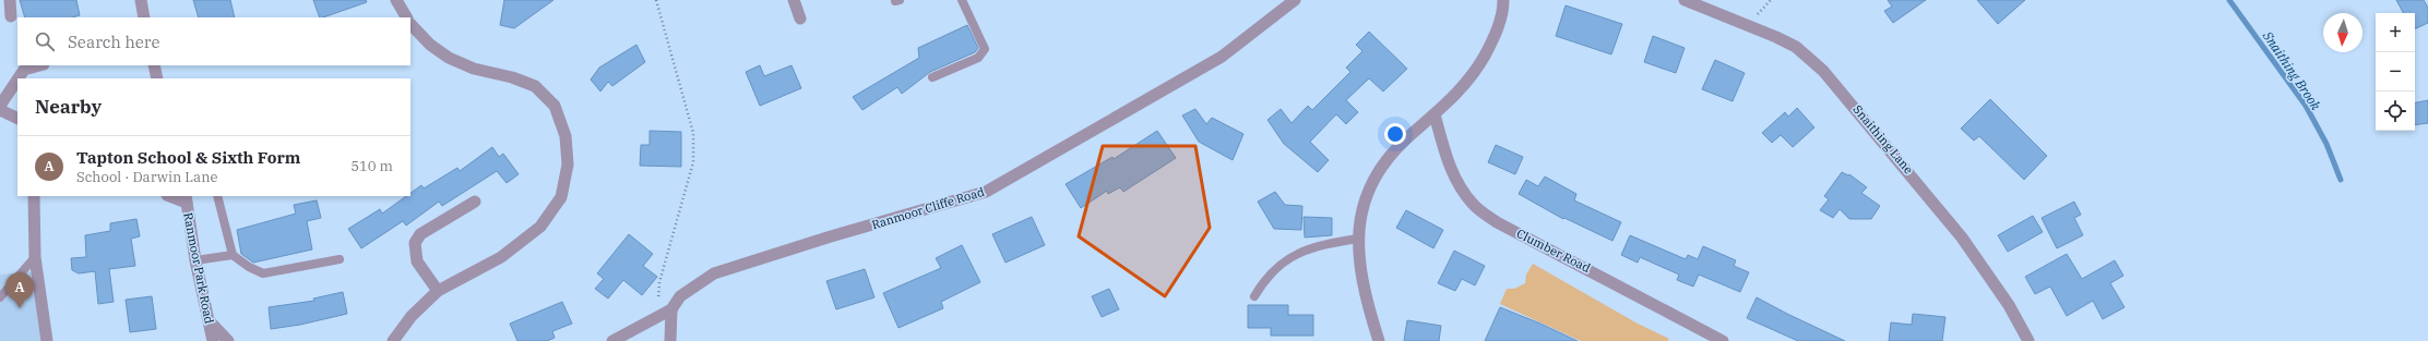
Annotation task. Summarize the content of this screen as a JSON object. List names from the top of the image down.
{
  "streets": {
    "street": [
      "Snaithing Lane",
      "Ranmoor Cliffe Road",
      "Clumber Road",
      "Ranmoor Park Road"
    ]
  },
  "water": ["Snaithing Brook"],
  "north": "bottom",
  "page": {
    "map_buttons": ["+", "−"],
    "search": "Search here",
    "heading": "Nearby",
    "list": [
      {
        "mark": "A",
        "name": "Tapton School & Sixth Form",
        "note": "School · Darwin Lane",
        "value": "510 m"
      }
    ],
    "pins": "A"
  }
}
